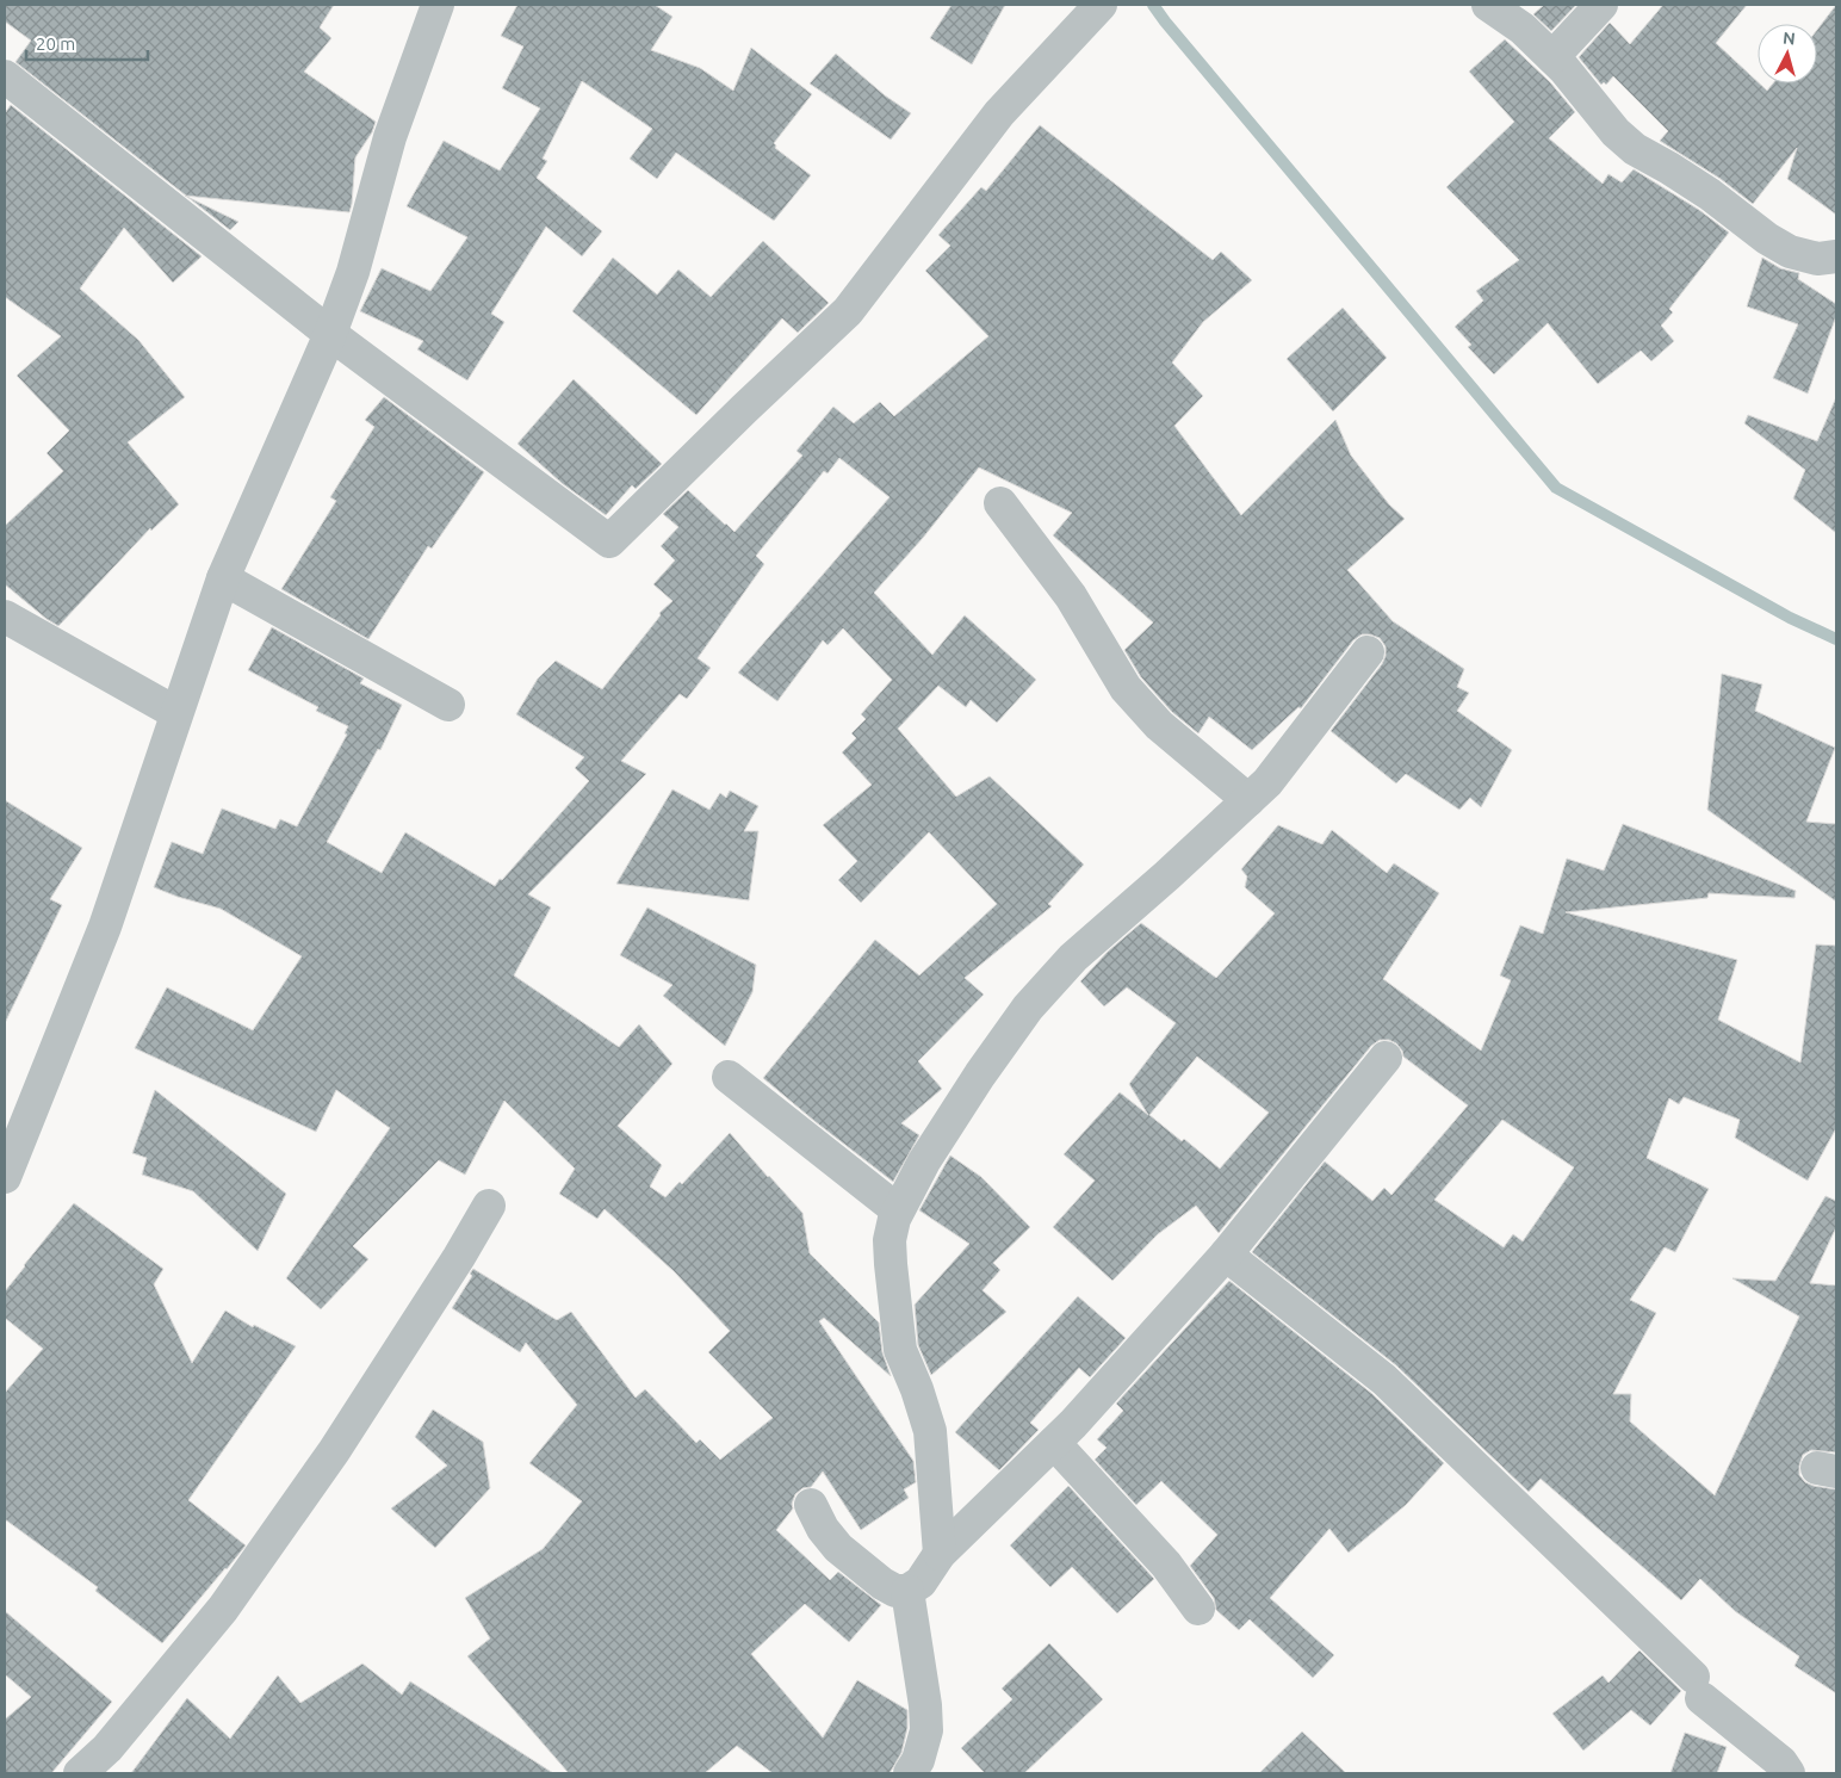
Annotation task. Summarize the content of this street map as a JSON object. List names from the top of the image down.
{
  "scale_bar": "20 m",
  "north": "top"
}
